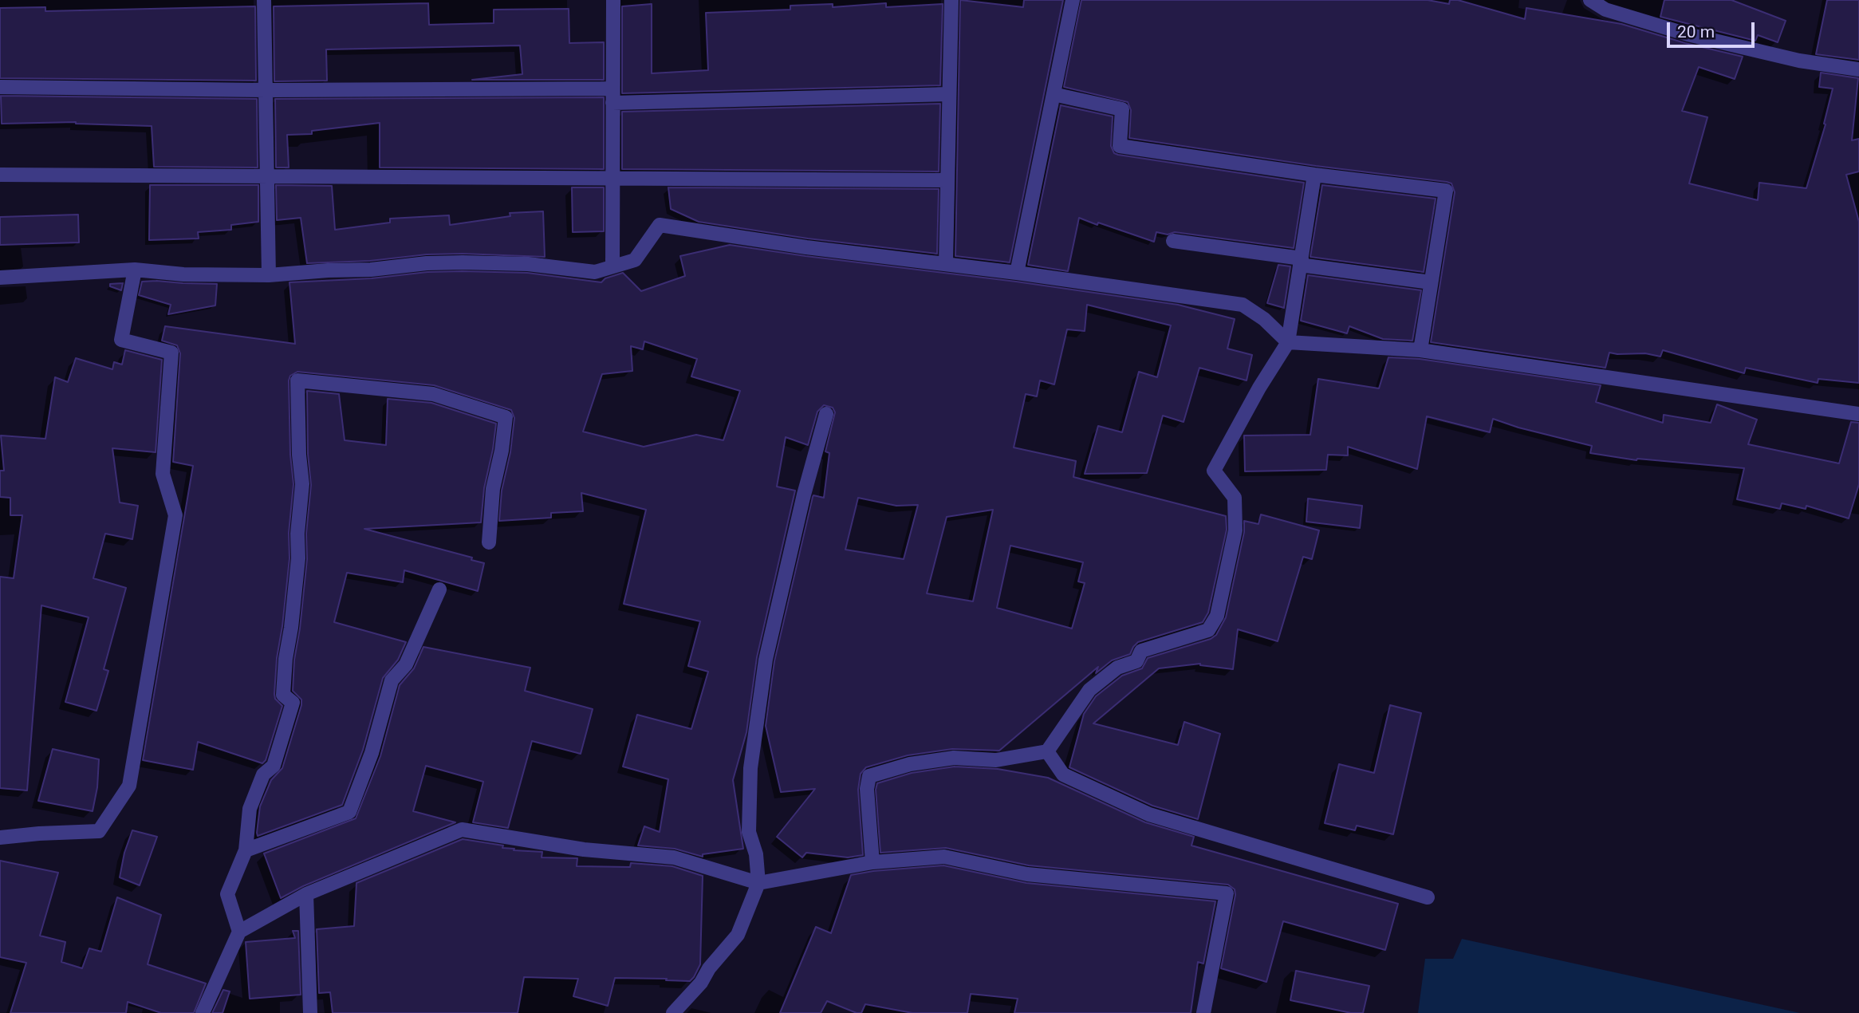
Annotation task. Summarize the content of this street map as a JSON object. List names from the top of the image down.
{
  "scale_bar": "20 m"
}
